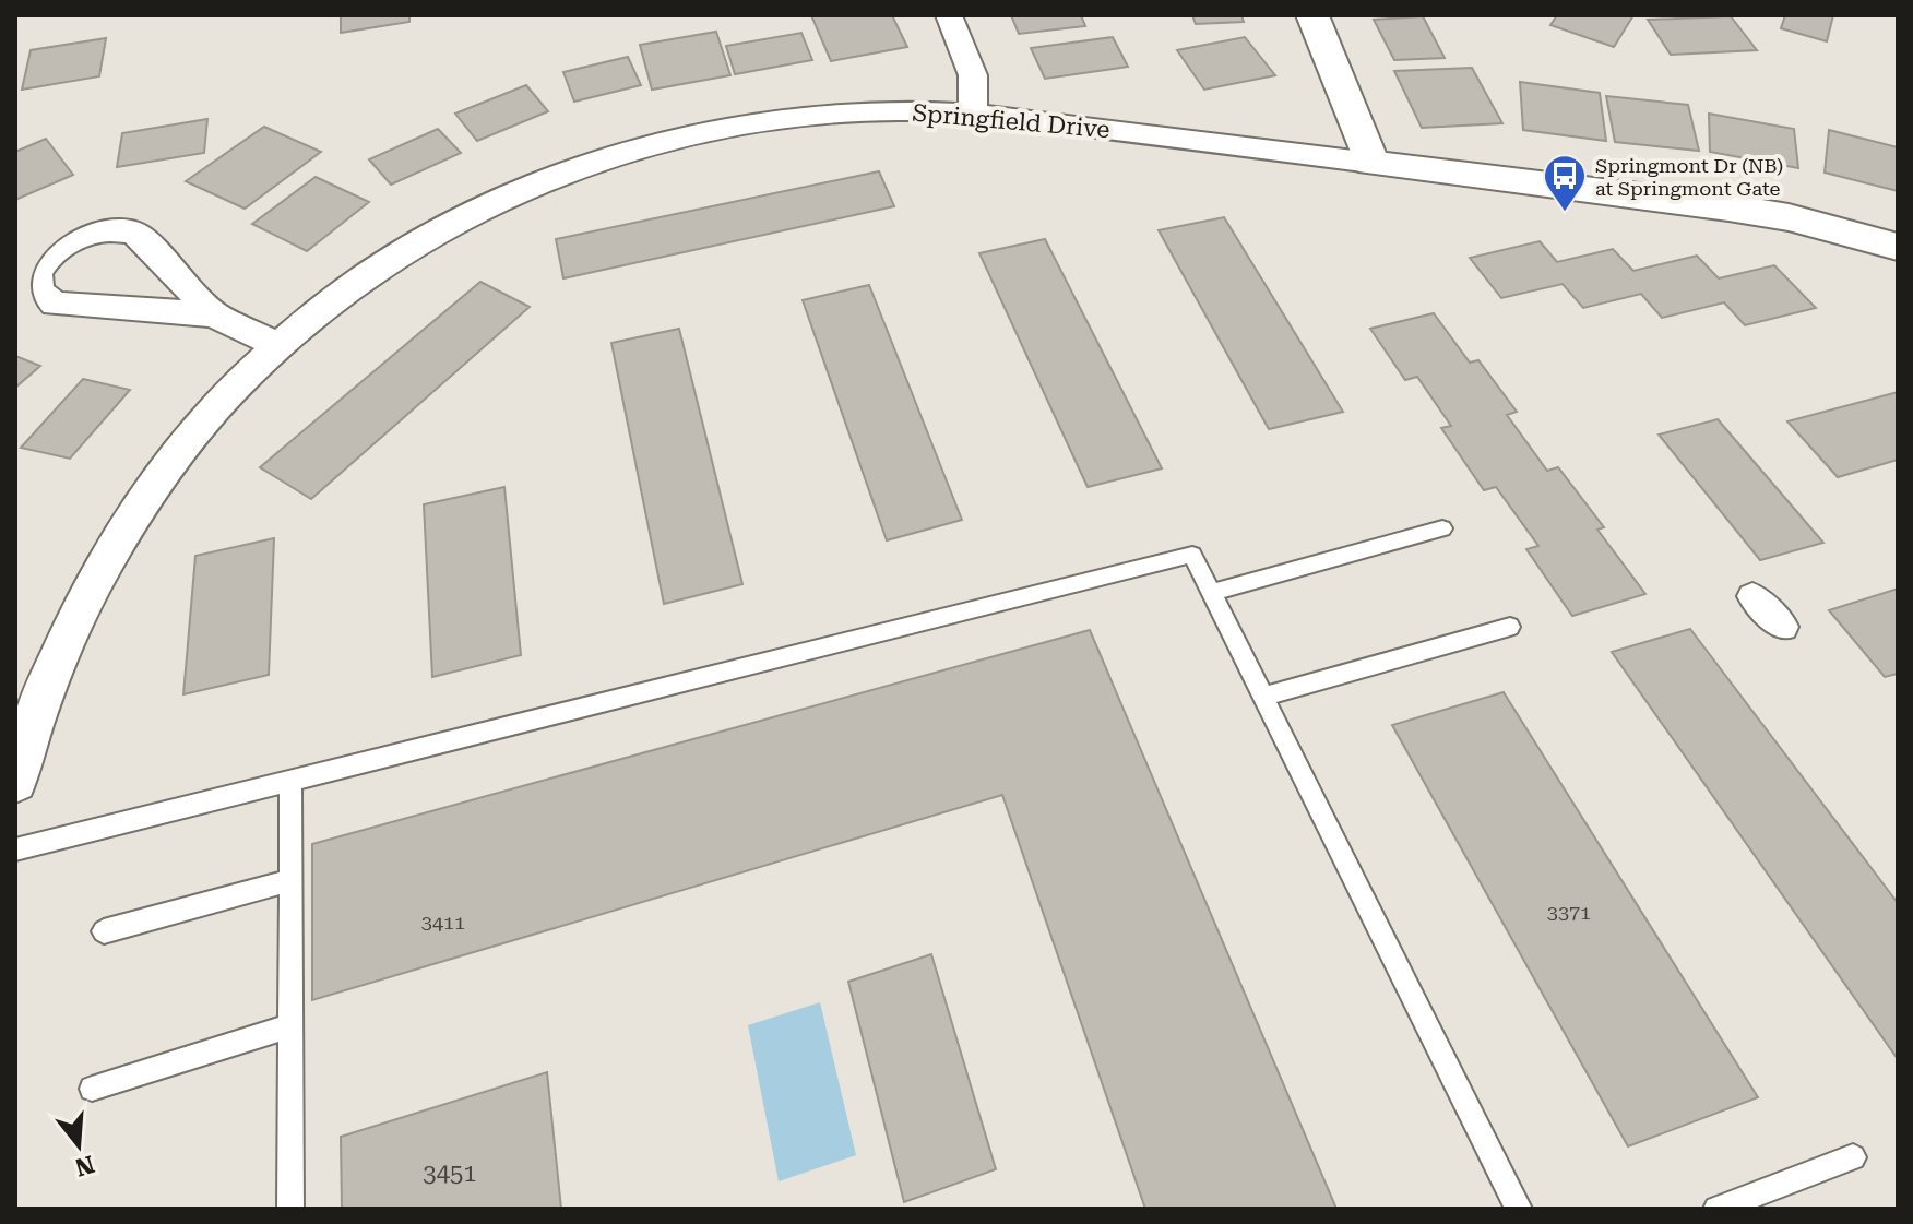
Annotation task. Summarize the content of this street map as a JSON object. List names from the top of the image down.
{
  "streets": {
    "street": ["Springfield Drive"]
  },
  "places": {
    "bus stop": ["Springmont Dr (NB) at Springmont Gate"]
  },
  "house_numbers": ["3371", "3411", "3451"],
  "north": "bottom"
}
